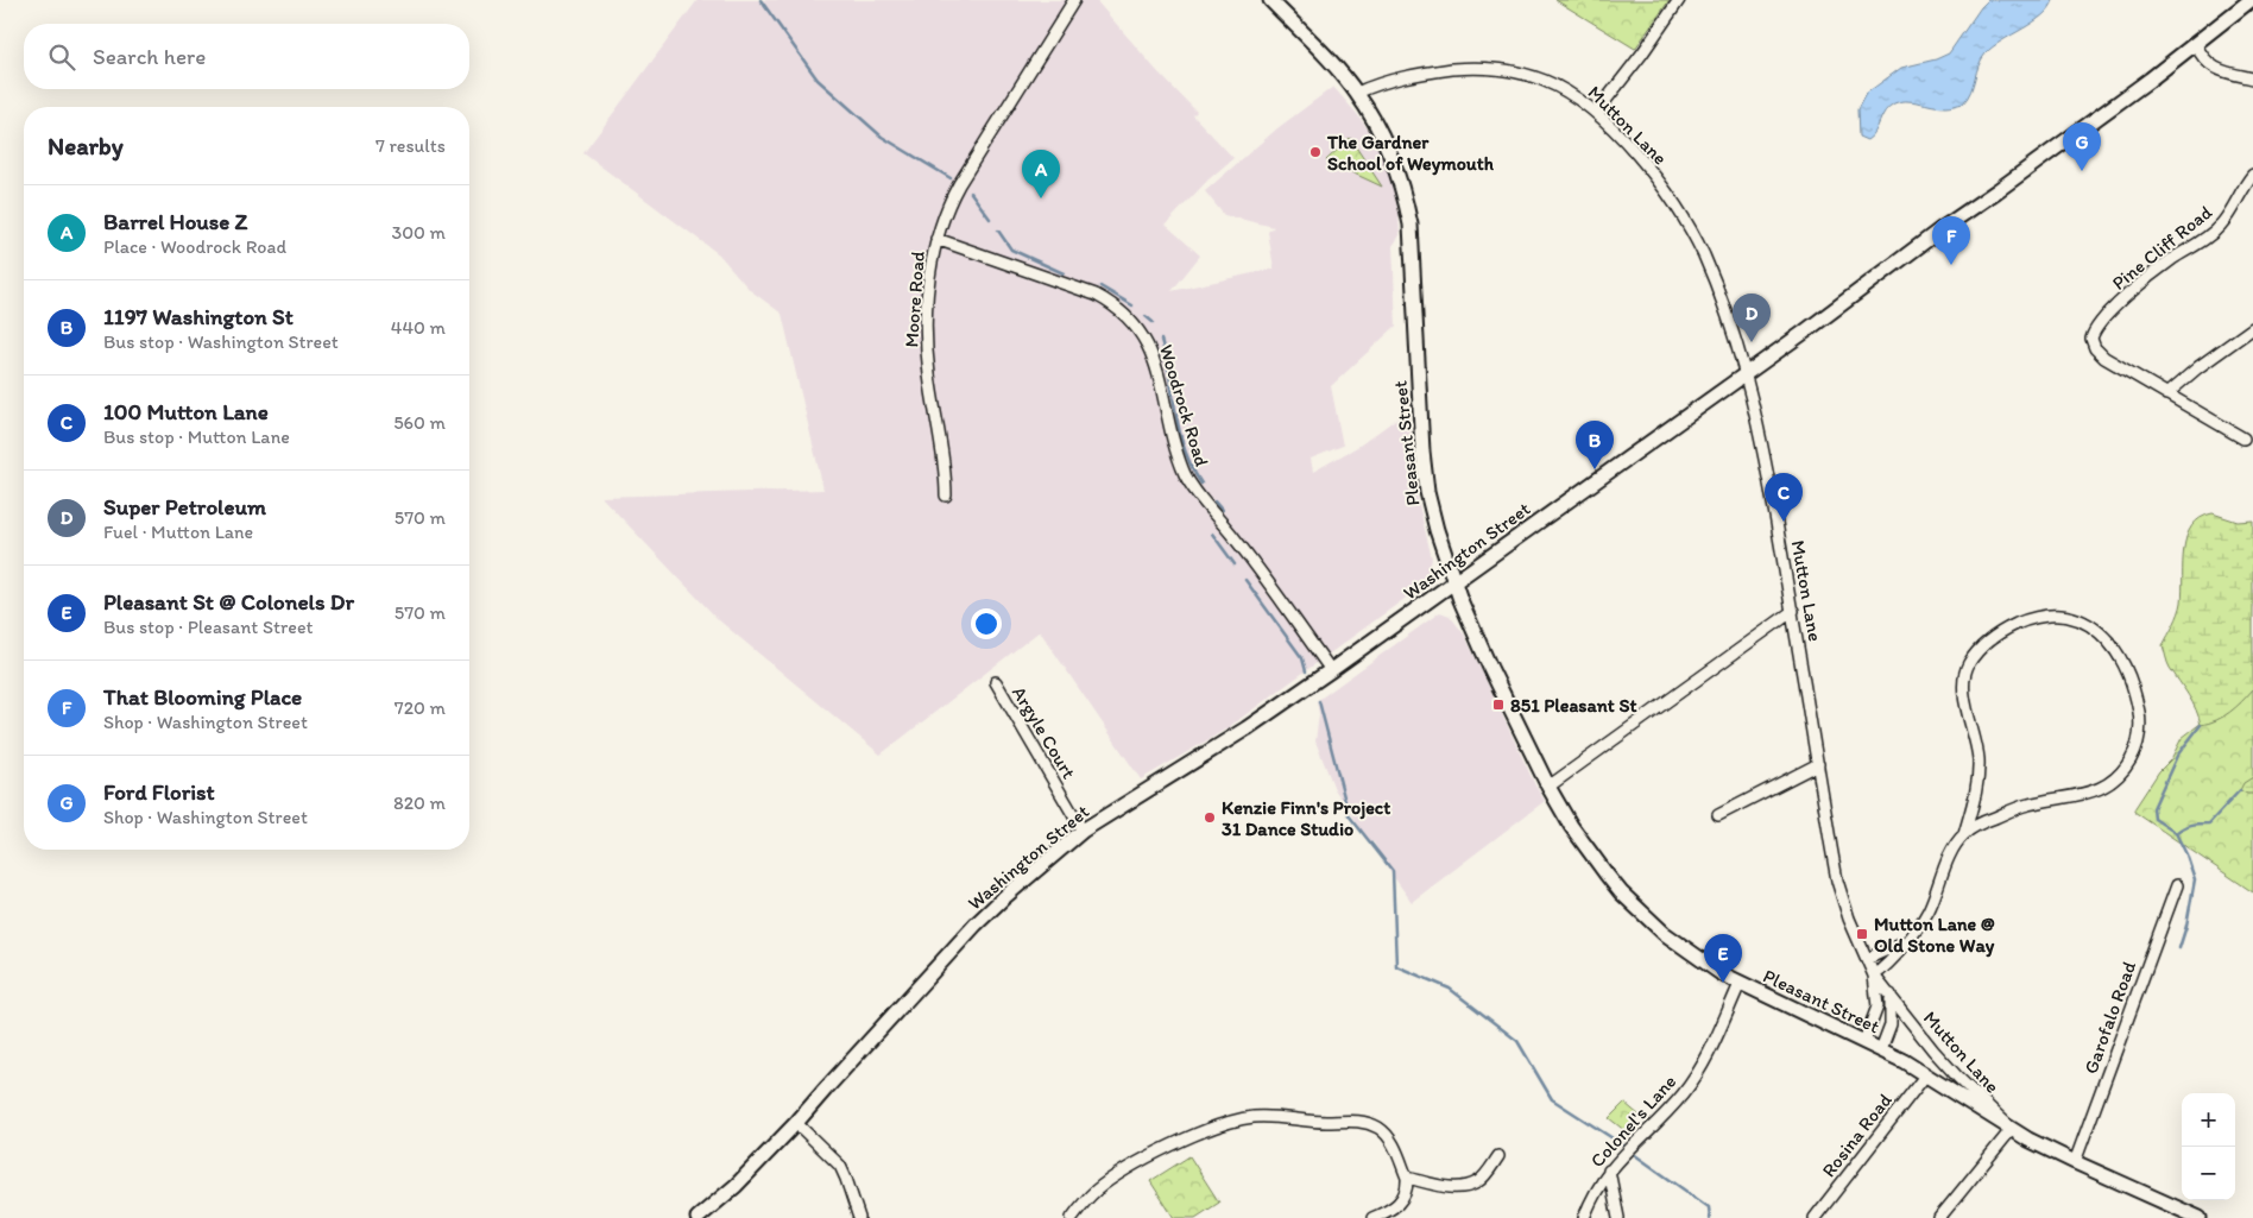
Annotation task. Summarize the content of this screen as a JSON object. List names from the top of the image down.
{
  "streets": {
    "main road": ["Pleasant Street", "Washington Street"],
    "street": [
      "Mutton Lane",
      "Pine Cliff Road",
      "Moore Road",
      "Woodrock Road",
      "Argyle Court",
      "Garofalo Road",
      "Colonel's Lane",
      "Rosina Road"
    ]
  },
  "crossings": [
    ["Mutton Lane", "Pleasant Street"],
    ["Mutton Lane", "Washington Street"],
    ["Moore Road", "Woodrock Road"],
    ["Woodrock Road", "Washington Street"],
    ["Pleasant Street", "Washington Street"],
    ["Pleasant Street", "Garofalo Road"],
    ["Pleasant Street", "Colonel's Lane"],
    ["Pleasant Street", "Rosina Road"],
    ["Washington Street", "Argyle Court"]
  ],
  "places": {
    "other": ["The Gardner School of Weymouth", "Kenzie Finn's Project 31 Dance Studio"],
    "transit": ["851 Pleasant St", "Mutton Lane @ Old Stone Way"]
  },
  "page": {
    "search": "Search here",
    "heading": ["Nearby", "7 results"],
    "pins": [
      "G",
      "A",
      "F",
      "D",
      "B",
      "C",
      "E"
    ],
    "list": [
      {
        "mark": "A",
        "name": "Barrel House Z",
        "note": "Place · Woodrock Road",
        "value": "300 m"
      },
      {
        "mark": "B",
        "name": "1197 Washington St",
        "note": "Bus stop · Washington Street",
        "value": "440 m"
      },
      {
        "mark": "C",
        "name": "100 Mutton Lane",
        "note": "Bus stop · Mutton Lane",
        "value": "560 m"
      },
      {
        "mark": "D",
        "name": "Super Petroleum",
        "note": "Fuel · Mutton Lane",
        "value": "570 m"
      },
      {
        "mark": "E",
        "name": "Pleasant St @ Colonels Dr",
        "note": "Bus stop · Pleasant Street",
        "value": "570 m"
      },
      {
        "mark": "F",
        "name": "That Blooming Place",
        "note": "Shop · Washington Street",
        "value": "720 m"
      },
      {
        "mark": "G",
        "name": "Ford Florist",
        "note": "Shop · Washington Street",
        "value": "820 m"
      }
    ],
    "map_buttons": ["+", "−"]
  }
}
